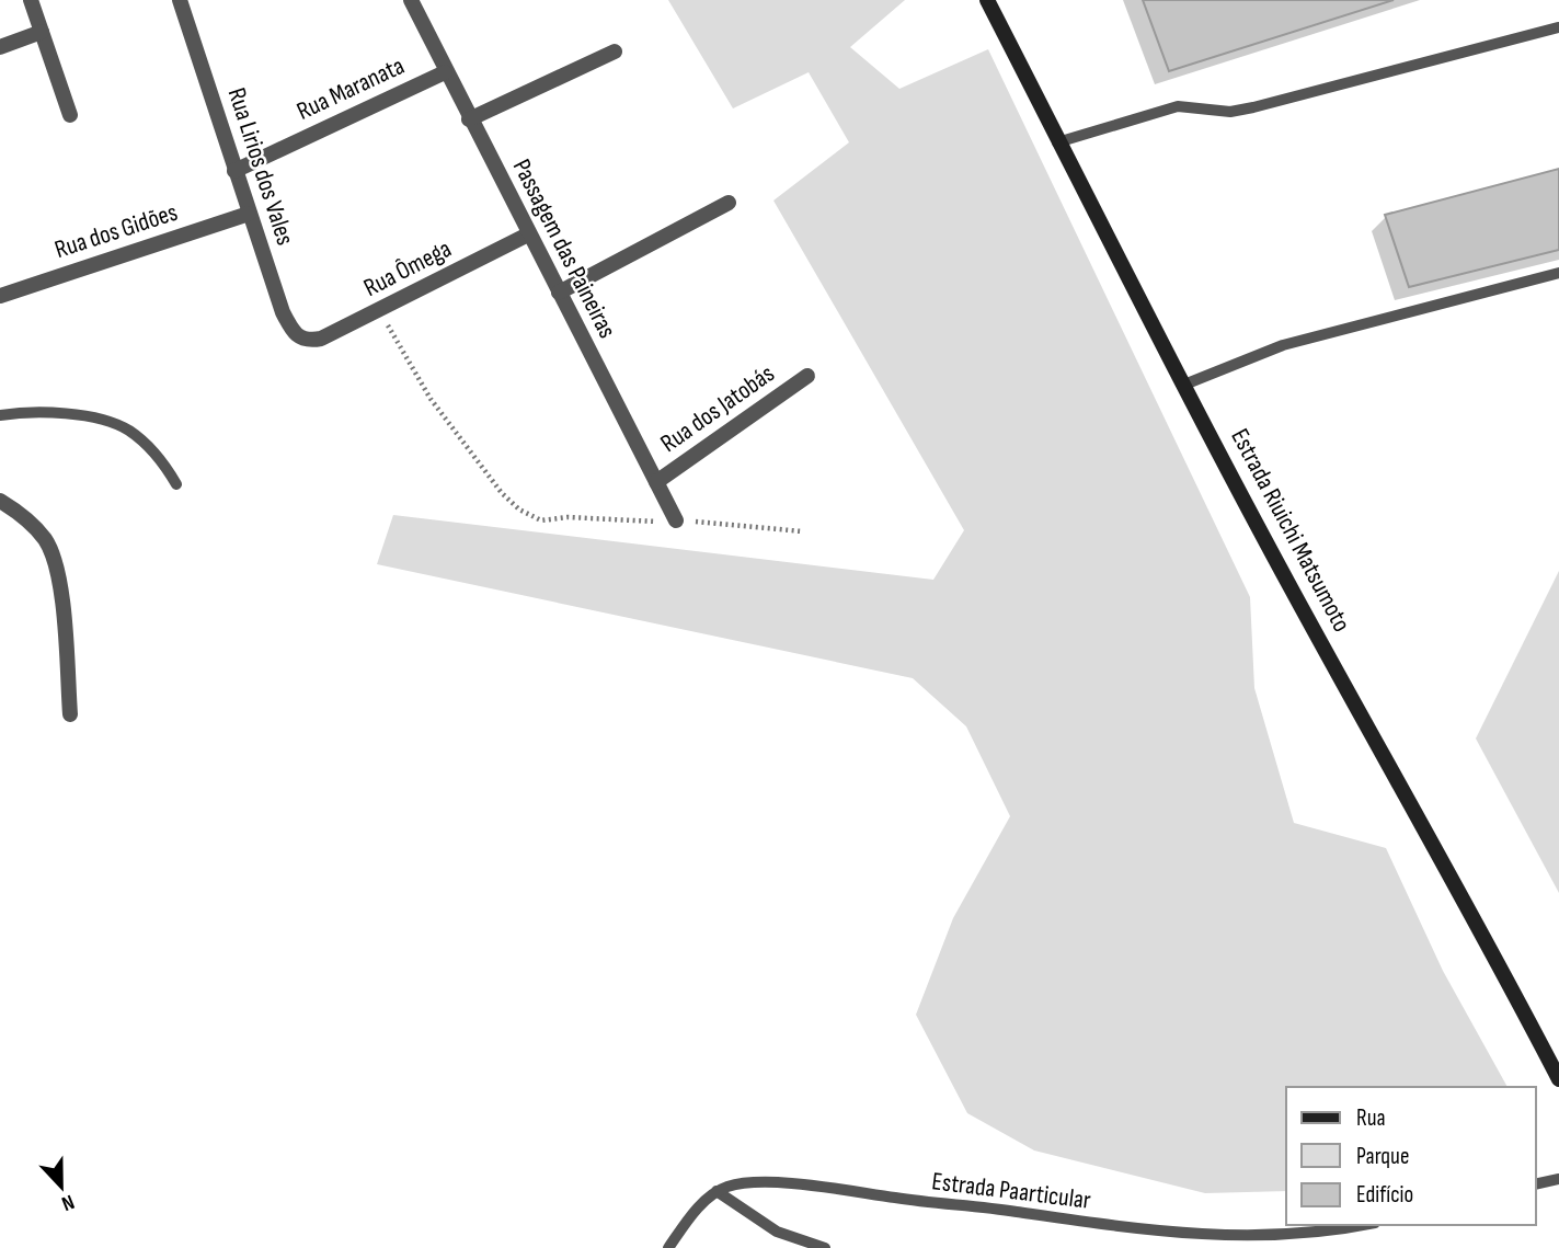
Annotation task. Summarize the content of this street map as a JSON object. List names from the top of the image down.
{
  "streets": {
    "street": [
      "Rua Maranata",
      "Rua Lirios dos Vales",
      "Rua dos Gidões",
      "Passagem das Paineiras",
      "Rua Ômega",
      "Rua dos Jatobás",
      "Estrada Riuichi Matsumoto"
    ],
    "lane": ["Estrada Paarticular"]
  },
  "crossings": [
    ["Rua Maranata", "Rua Lirios dos Vales"],
    ["Rua Maranata", "Passagem das Paineiras"],
    ["Rua Lirios dos Vales", "Rua dos Gidões"],
    ["Rua Lirios dos Vales", "Rua Ômega"],
    ["Passagem das Paineiras", "Rua Ômega"],
    ["Passagem das Paineiras", "Rua dos Jatobás"]
  ],
  "legend": ["Rua", "Parque", "Edifício"],
  "north": "bottom"
}
